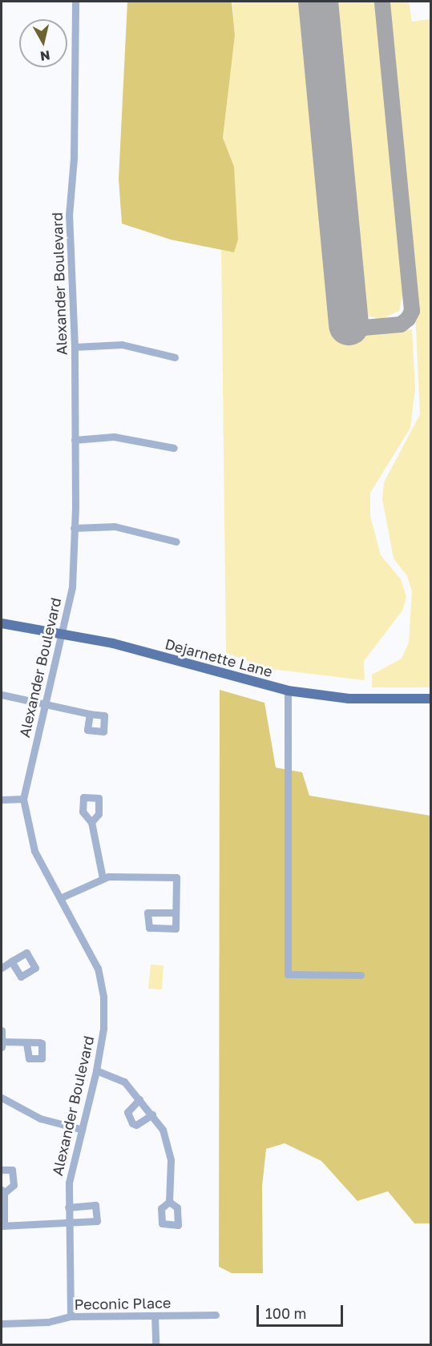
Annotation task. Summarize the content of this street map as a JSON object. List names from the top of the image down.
{
  "streets": {
    "main road": ["Dejarnette Lane"],
    "street": ["Alexander Boulevard", "Peconic Place"]
  },
  "crossings": [
    ["Alexander Boulevard", "Dejarnette Lane"],
    ["Alexander Boulevard", "Peconic Place"]
  ],
  "scale_bar": "100 m",
  "north": "bottom"
}
